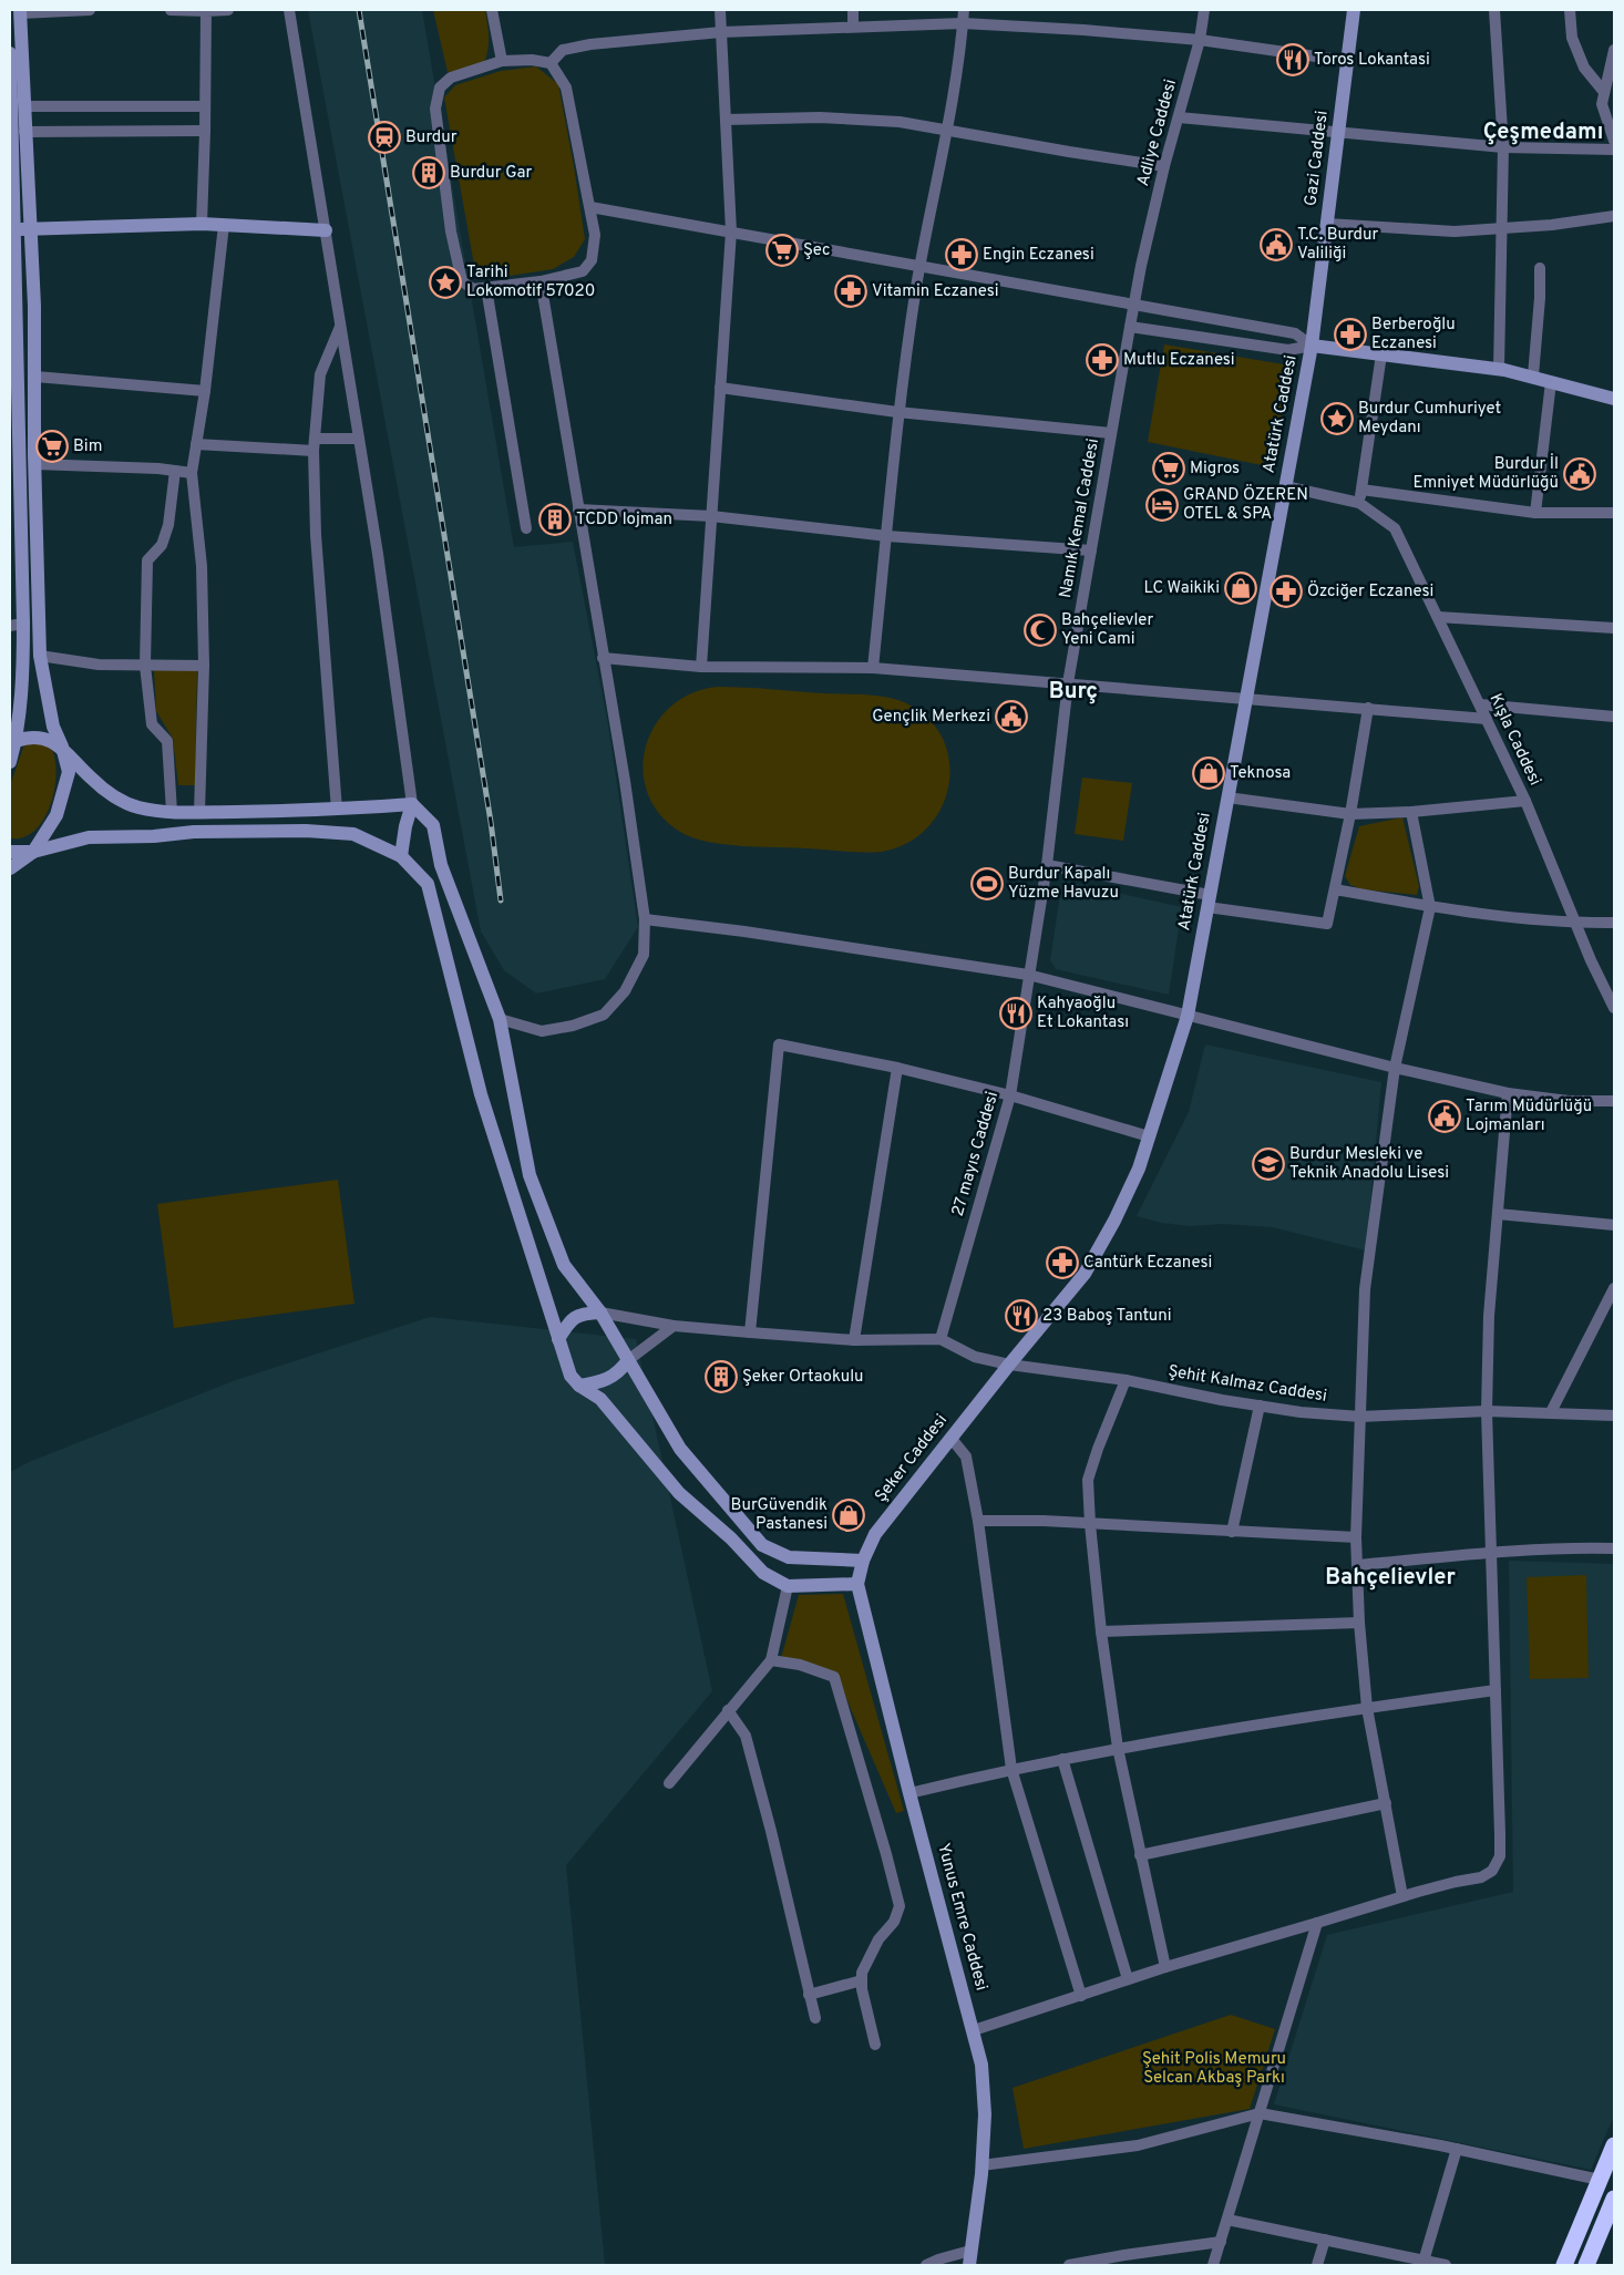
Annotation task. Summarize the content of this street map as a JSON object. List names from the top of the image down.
{
  "streets": {
    "main road": [
      "Gazi Caddesi",
      "Atatürk Caddesi",
      "Şeker Caddesi",
      "Yunus Emre Caddesi"
    ],
    "street": [
      "Adliye Caddesi",
      "Namık Kemal Caddesi",
      "Kışla Caddesi",
      "27 mayıs Caddesi",
      "Şehit Kalmaz Caddesi"
    ]
  },
  "crossings": [
    ["Adliye Caddesi", "Namık Kemal Caddesi"],
    ["Gazi Caddesi", "Atatürk Caddesi"],
    ["Atatürk Caddesi", "Şehit Kalmaz Caddesi"],
    ["Atatürk Caddesi", "Şeker Caddesi"],
    ["Namık Kemal Caddesi", "27 mayıs Caddesi"],
    ["27 mayıs Caddesi", "Şehit Kalmaz Caddesi"],
    ["Şehit Kalmaz Caddesi", "Şeker Caddesi"],
    ["Şeker Caddesi", "Yunus Emre Caddesi"]
  ],
  "districts": ["Çeşmedamı", "Burç", "Bahçelievler"],
  "parks": ["Şehit Polis Memuru Selcan Akbaş Parkı"],
  "places": {
    "restaurant": ["Toros Lokantasi", "Kahyaoğlu Et Lokantası", "23 Baboş Tantuni"],
    "station": ["Burdur"],
    "building": ["Burdur Gar", "TCDD lojman", "Şeker Ortaokulu"],
    "public building": [
      "T.C. Burdur Valiliği",
      "Burdur İl Emniyet Müdürlüğü",
      "Gençlik Merkezi",
      "Tarım Müdürlüğü Lojmanları"
    ],
    "supermarket": ["Şec", "Bim", "Migros"],
    "pharmacy": [
      "Engin Eczanesi",
      "Vitamin Eczanesi",
      "Berberoğlu Eczanesi",
      "Mutlu Eczanesi",
      "Özciğer Eczanesi",
      "Cantürk Eczanesi"
    ],
    "place": ["Tarihi Lokomotif 57020", "Burdur Cumhuriyet Meydanı"],
    "hotel": ["GRAND ÖZEREN OTEL & SPA"],
    "shop": ["LC Waikiki", "Teknosa", "BurGüvendik Pastanesi"],
    "mosque": ["Bahçelievler Yeni Cami"],
    "sports": ["Burdur Kapalı Yüzme Havuzu"],
    "school or university": ["Burdur Mesleki ve Teknik Anadolu Lisesi"]
  }
}
